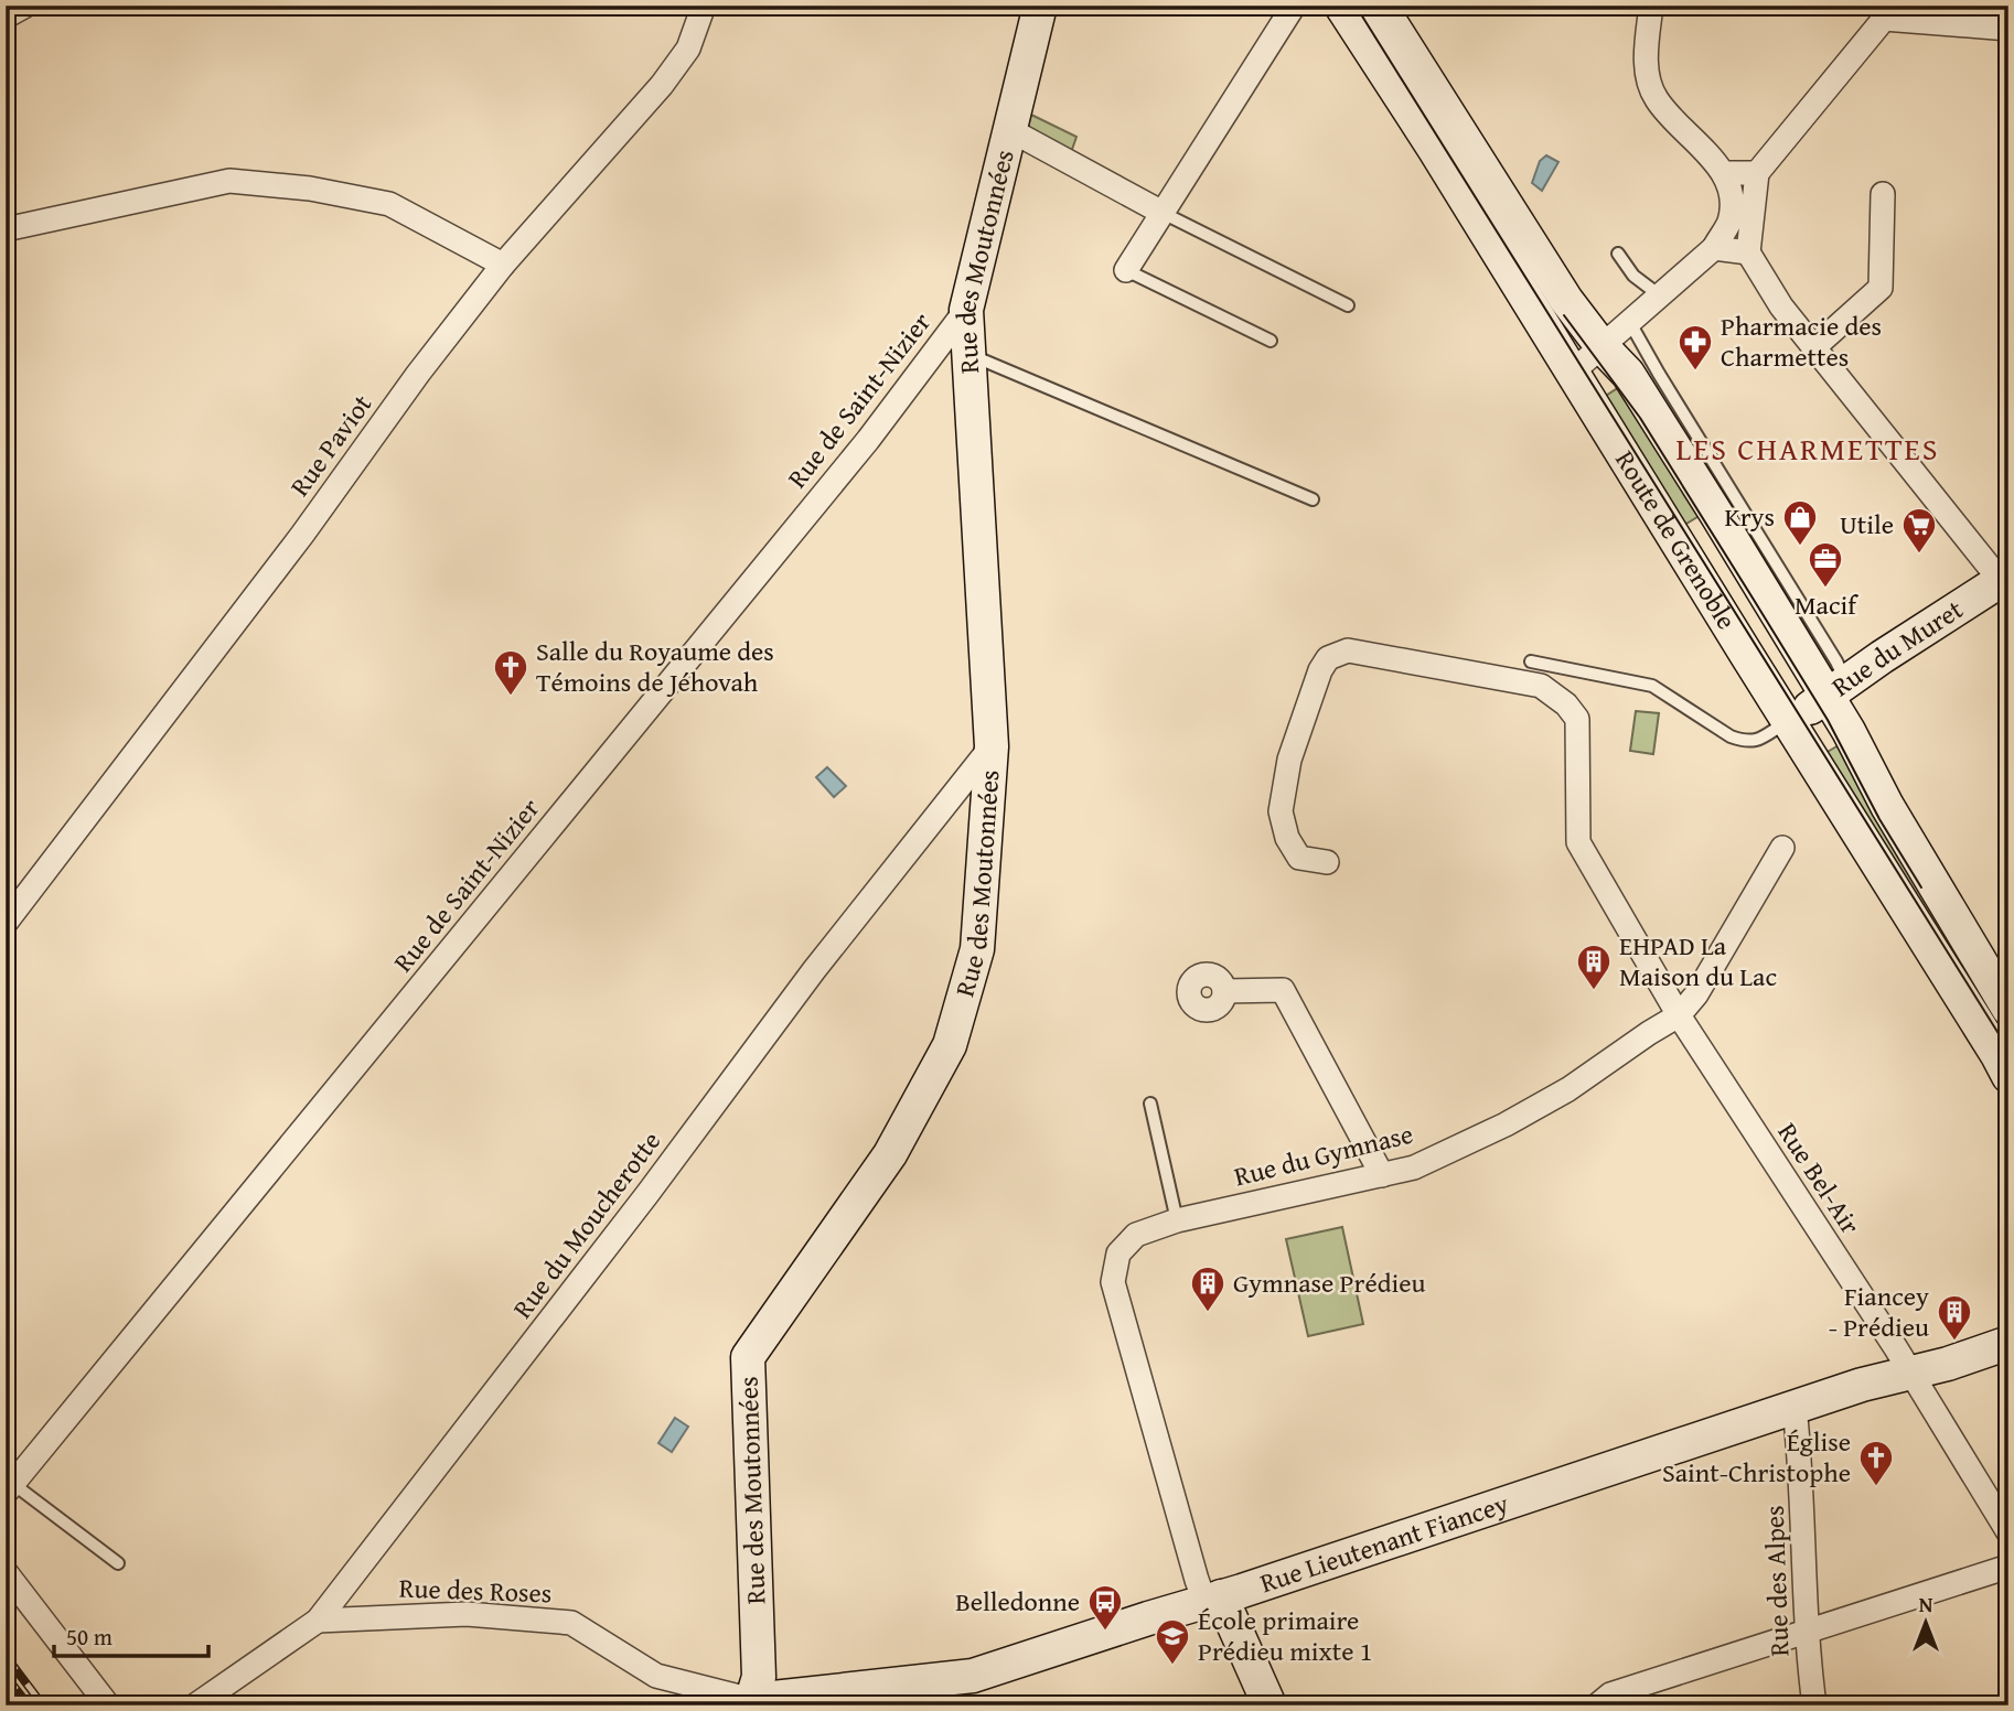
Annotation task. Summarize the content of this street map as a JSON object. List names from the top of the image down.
{
  "streets": {
    "street": [
      "Rue des Moutonnées",
      "Rue de Saint-Nizier",
      "Rue Paviot",
      "Route de Grenoble",
      "Rue du Muret",
      "Rue du Gymnase",
      "Rue Bel-Air",
      "Rue du Moucherotte",
      "Rue Lieutenant Fiancey",
      "Rue des Alpes",
      "Rue des Roses"
    ]
  },
  "crossings": [
    ["Rue des Moutonnées", "Rue de Saint-Nizier"],
    ["Rue des Moutonnées", "Rue du Moucherotte"],
    ["Rue des Moutonnées", "Rue Lieutenant Fiancey"],
    ["Rue des Moutonnées", "Rue des Roses"],
    ["Route de Grenoble", "Rue du Muret"],
    ["Rue du Gymnase", "Rue Bel-Air"],
    ["Rue du Gymnase", "Rue Lieutenant Fiancey"],
    ["Rue Bel-Air", "Rue Lieutenant Fiancey"],
    ["Rue du Moucherotte", "Rue des Roses"],
    ["Rue Lieutenant Fiancey", "Rue des Alpes"],
    ["Rue Lieutenant Fiancey", "Rue des Roses"]
  ],
  "districts": ["LES CHARMETTES"],
  "places": {
    "pharmacy": ["Pharmacie des Charmettes"],
    "shop": ["Krys"],
    "supermarket": ["Utile"],
    "office": ["Macif"],
    "church": ["Salle du Royaume des Témoins de Jéhovah", "Église Saint-Christophe"],
    "building": ["EHPAD La Maison du Lac", "Gymnase Prédieu", "Fiancey - Prédieu"],
    "bus stop": ["Belledonne"],
    "school or university": ["École primaire Prédieu mixte 1"]
  },
  "scale_bar": "50 m",
  "north": "top"
}
